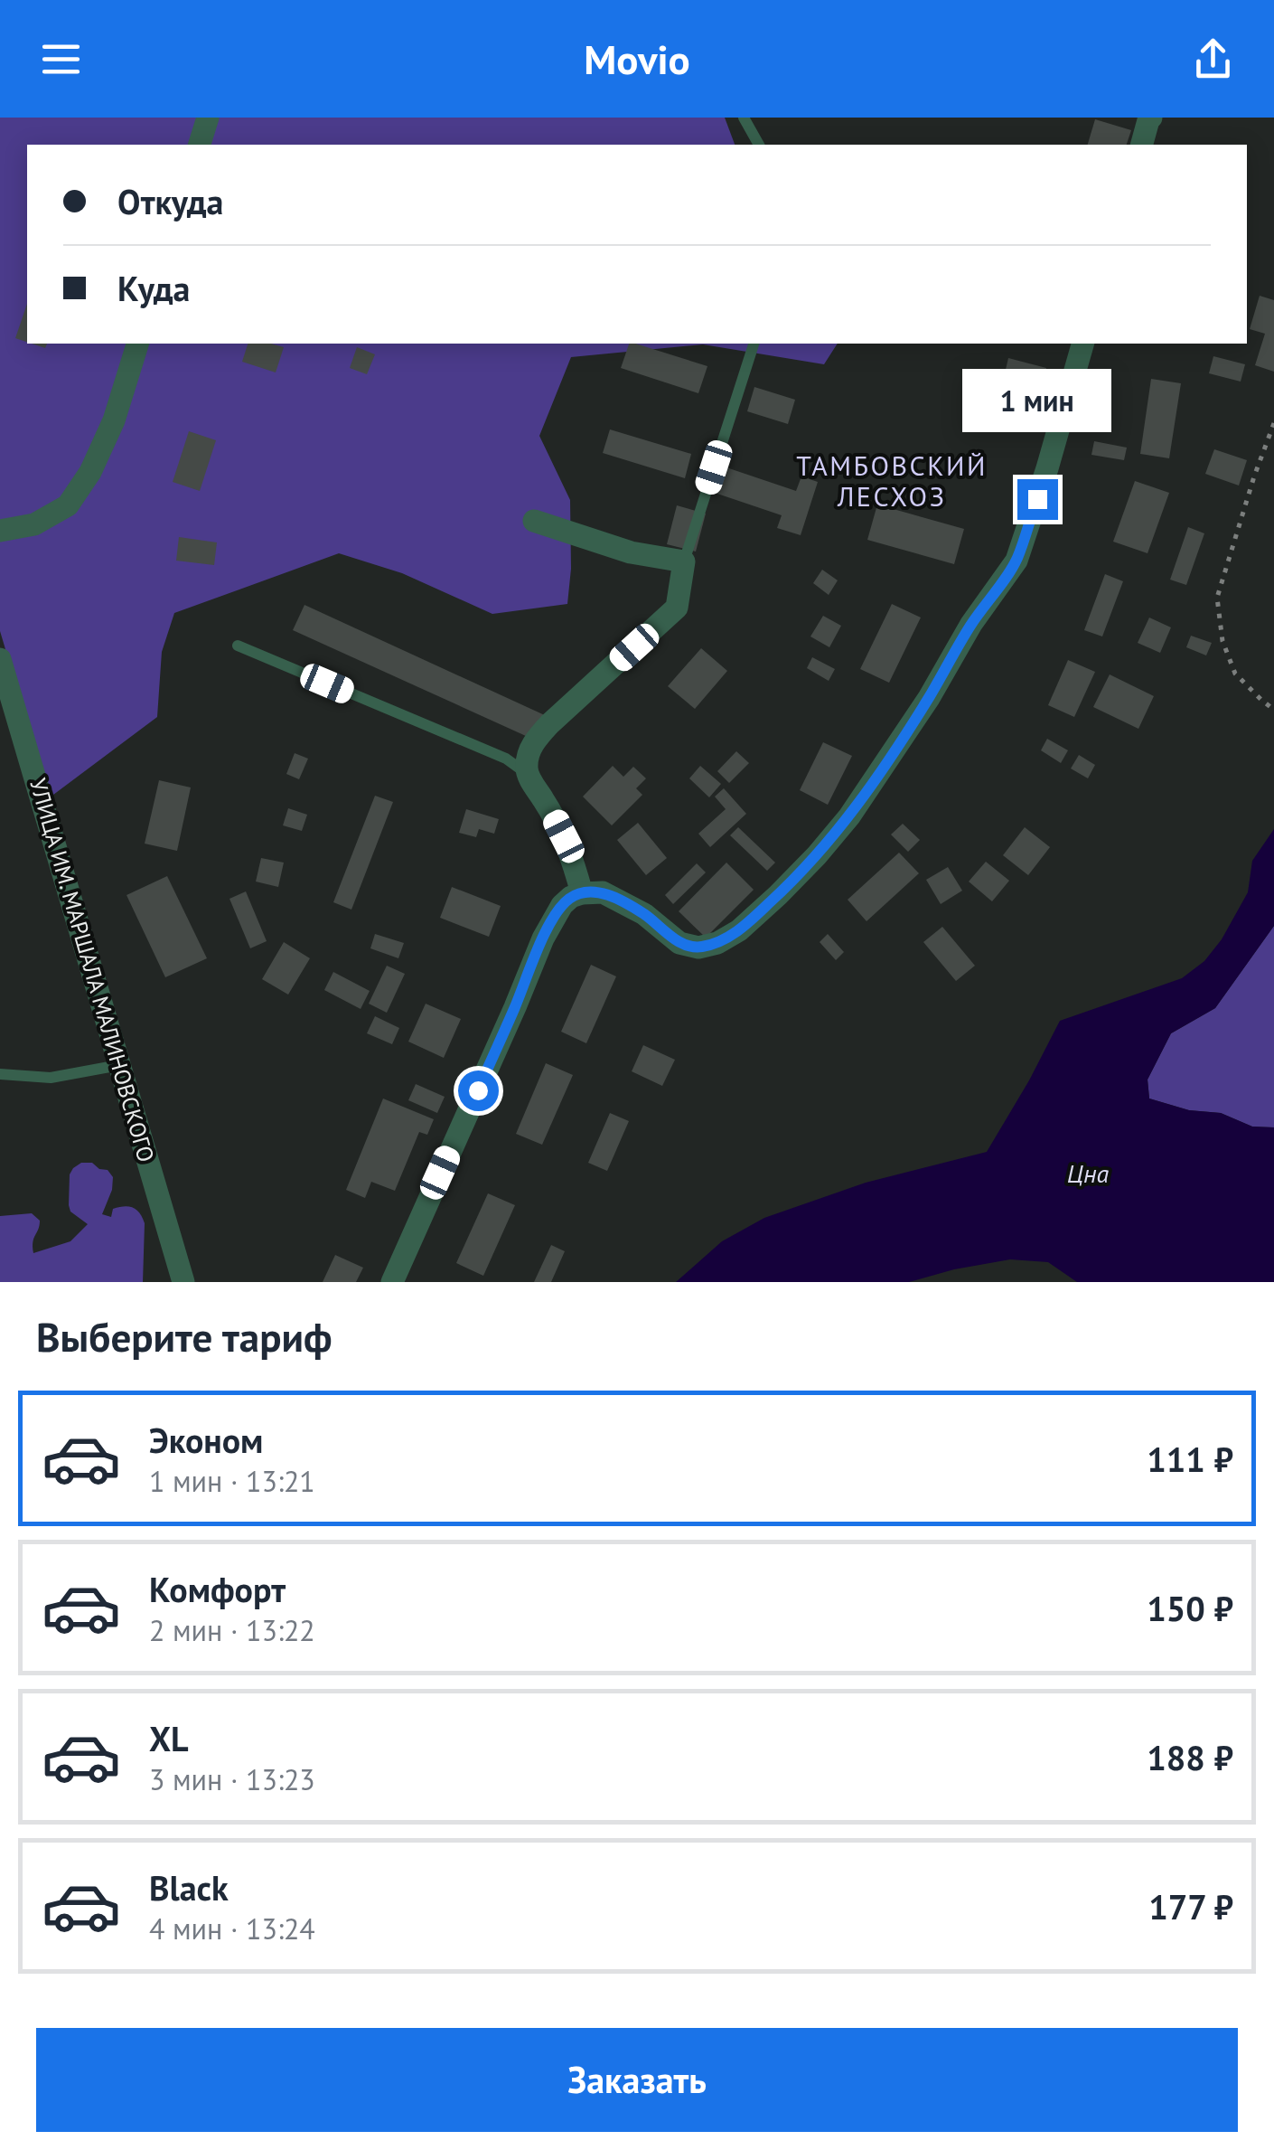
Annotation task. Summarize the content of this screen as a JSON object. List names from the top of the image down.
{
  "streets": {
    "street": ["УЛИЦА ИМ. МАРШАЛА МАЛИНОВСКОГО"]
  },
  "districts": ["ТАМБОВСКИЙ ЛЕСХОЗ"],
  "water": ["Цна"],
  "page": {
    "header": "Movio",
    "banner": ["Откуда", "Куда"],
    "bubble": "1 мин",
    "heading": "Выберите тариф",
    "list": [
      {
        "name": "Эконом",
        "note": "1 мин · 13:21",
        "value": "111 ₽"
      },
      {
        "name": "Комфорт",
        "note": "2 мин · 13:22",
        "value": "150 ₽"
      },
      {
        "name": "XL",
        "note": "3 мин · 13:23",
        "value": "188 ₽"
      },
      {
        "name": "Black",
        "note": "4 мин · 13:24",
        "value": "177 ₽"
      }
    ],
    "buttons": "Заказать"
  }
}
